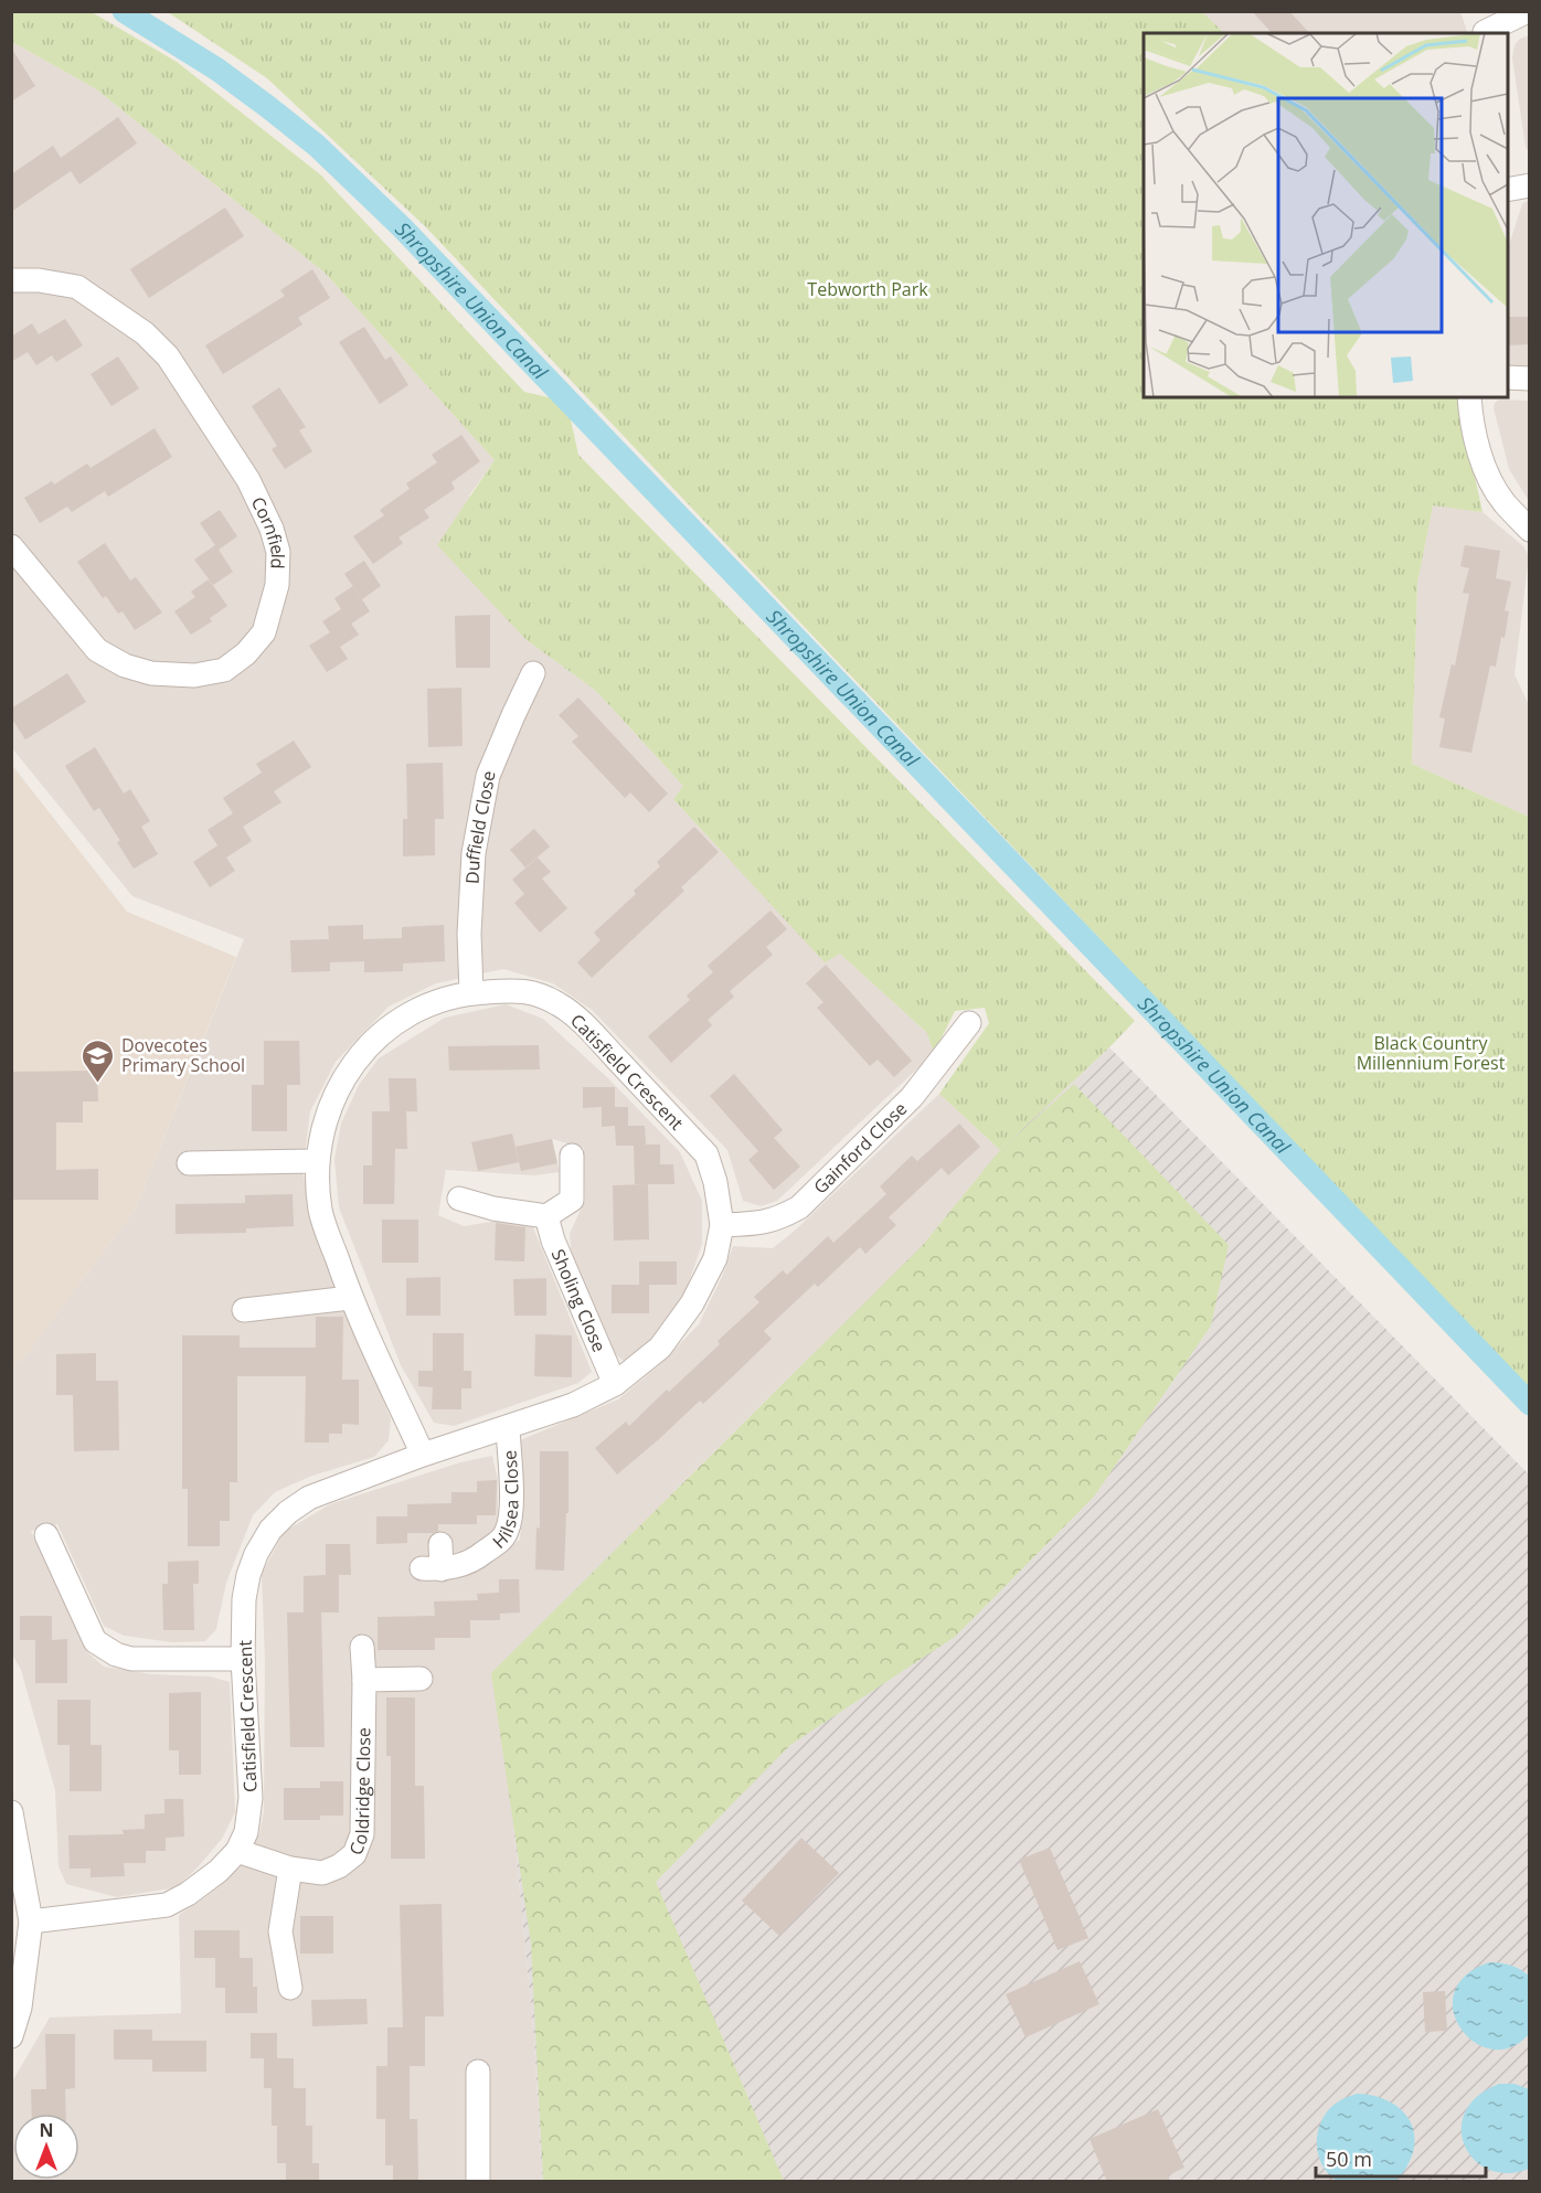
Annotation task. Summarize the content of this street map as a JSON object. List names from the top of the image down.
{
  "streets": {
    "street": [
      "Cornfield",
      "Duffield Close",
      "Catisfield Crescent",
      "Gainford Close",
      "Sholing Close",
      "Hilsea Close",
      "Coldridge Close"
    ]
  },
  "crossings": [
    ["Duffield Close", "Catisfield Crescent"],
    ["Catisfield Crescent", "Gainford Close"],
    ["Catisfield Crescent", "Sholing Close"],
    ["Catisfield Crescent", "Hilsea Close"],
    ["Catisfield Crescent", "Coldridge Close"]
  ],
  "water": ["Shropshire Union Canal"],
  "parks": ["Tebworth Park", "Black Country Millennium Forest"],
  "places": {
    "school or university": ["Dovecotes Primary School"]
  },
  "scale_bar": "50 m",
  "north": "top"
}
